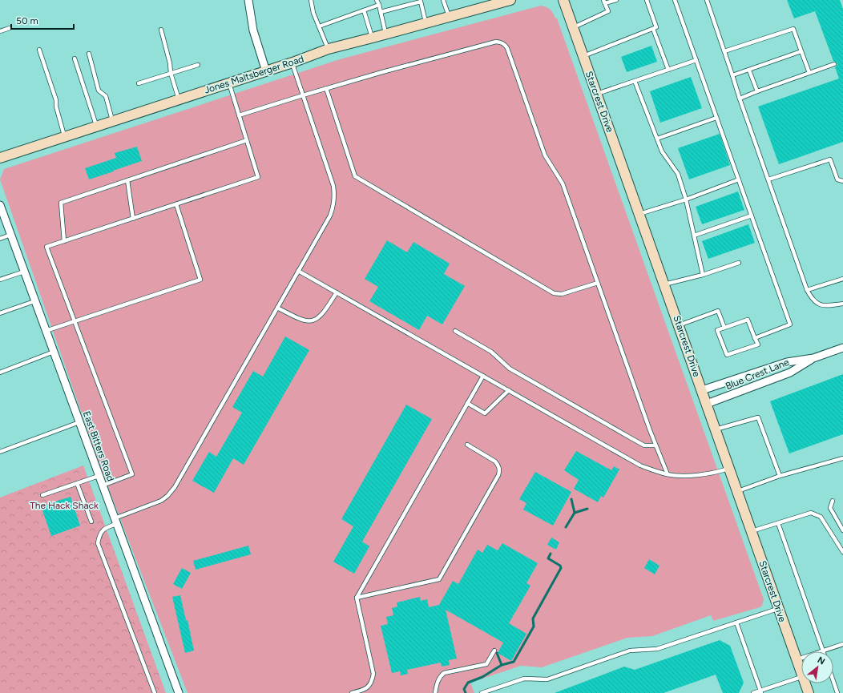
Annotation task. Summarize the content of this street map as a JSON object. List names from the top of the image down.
{
  "streets": {
    "main road": ["Jones Maltsberger Road", "Starcrest Drive"],
    "street": ["Blue Crest Lane", "East Bitters Road"]
  },
  "crossings": [
    ["Starcrest Drive", "Blue Crest Lane"]
  ],
  "parks": ["The Hack Shack"],
  "scale_bar": "50 m",
  "north": "top right"
}
